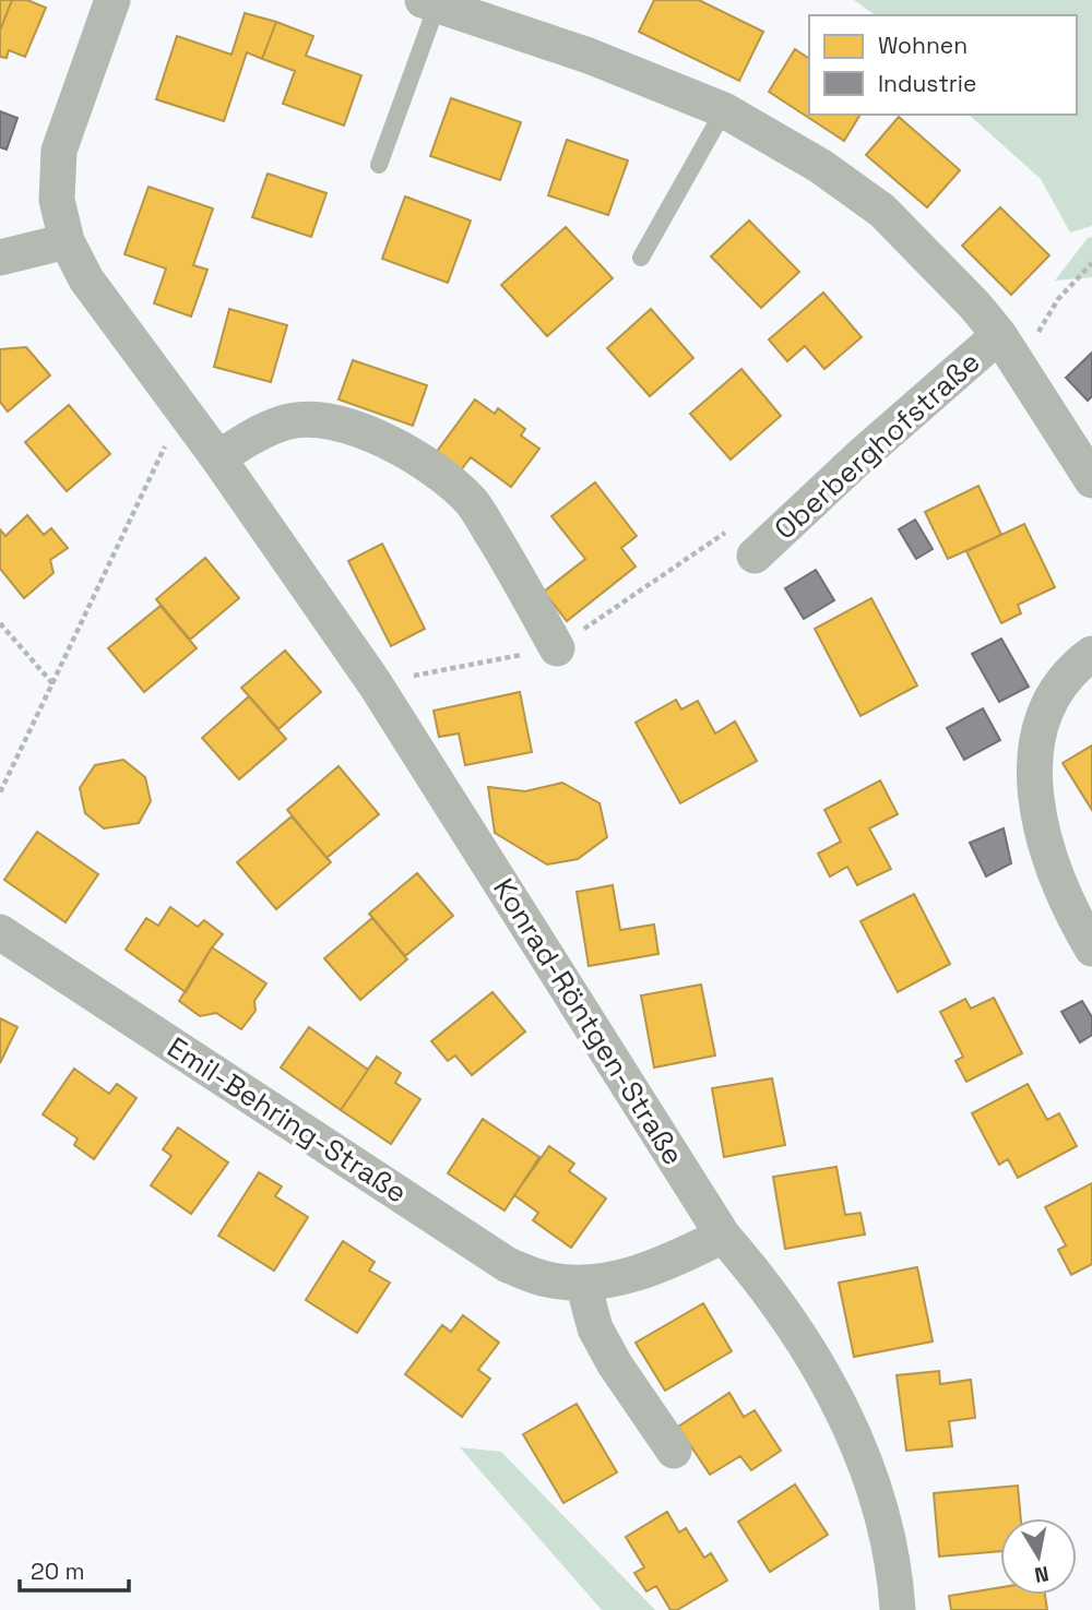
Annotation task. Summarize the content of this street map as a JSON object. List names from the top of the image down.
{
  "streets": {
    "street": ["Oberberghofstraße", "Konrad-Röntgen-Straße", "Emil-Behring-Straße"]
  },
  "crossings": [
    ["Konrad-Röntgen-Straße", "Emil-Behring-Straße"]
  ],
  "legend": ["Wohnen", "Industrie"],
  "scale_bar": "20 m",
  "north": "bottom"
}
